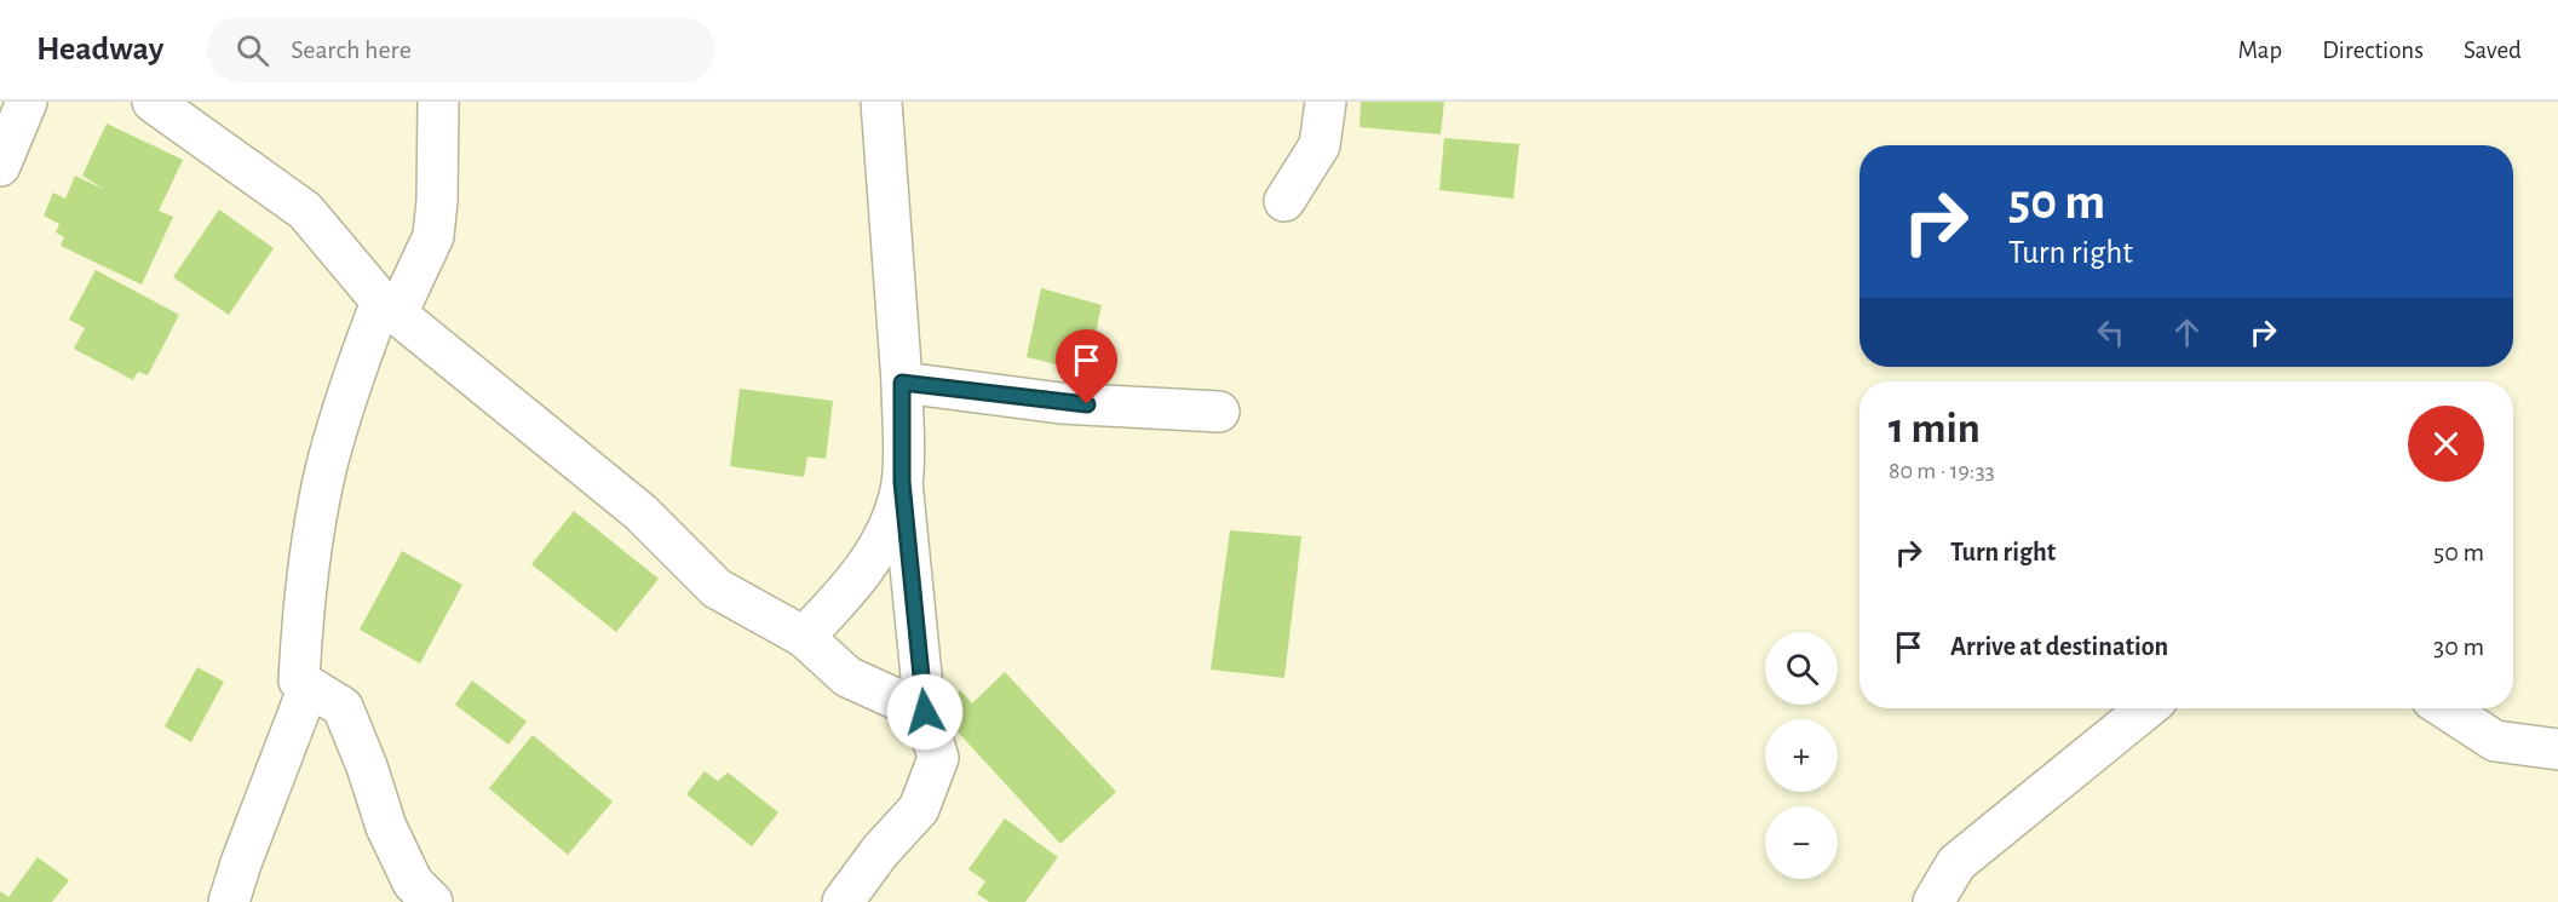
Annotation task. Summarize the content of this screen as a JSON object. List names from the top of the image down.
{
  "page": {
    "header": "Headway",
    "search": "Search here",
    "nav": ["Map", "Directions", "Saved"],
    "turn": ["50 m", "Turn right"],
    "heading": ["1 min", "80 m · 19:33"],
    "list": [
      {
        "name": "Turn right",
        "value": "50 m"
      },
      {
        "name": "Arrive at destination",
        "value": "30 m"
      }
    ],
    "map_buttons": ["+", "−"]
  }
}
